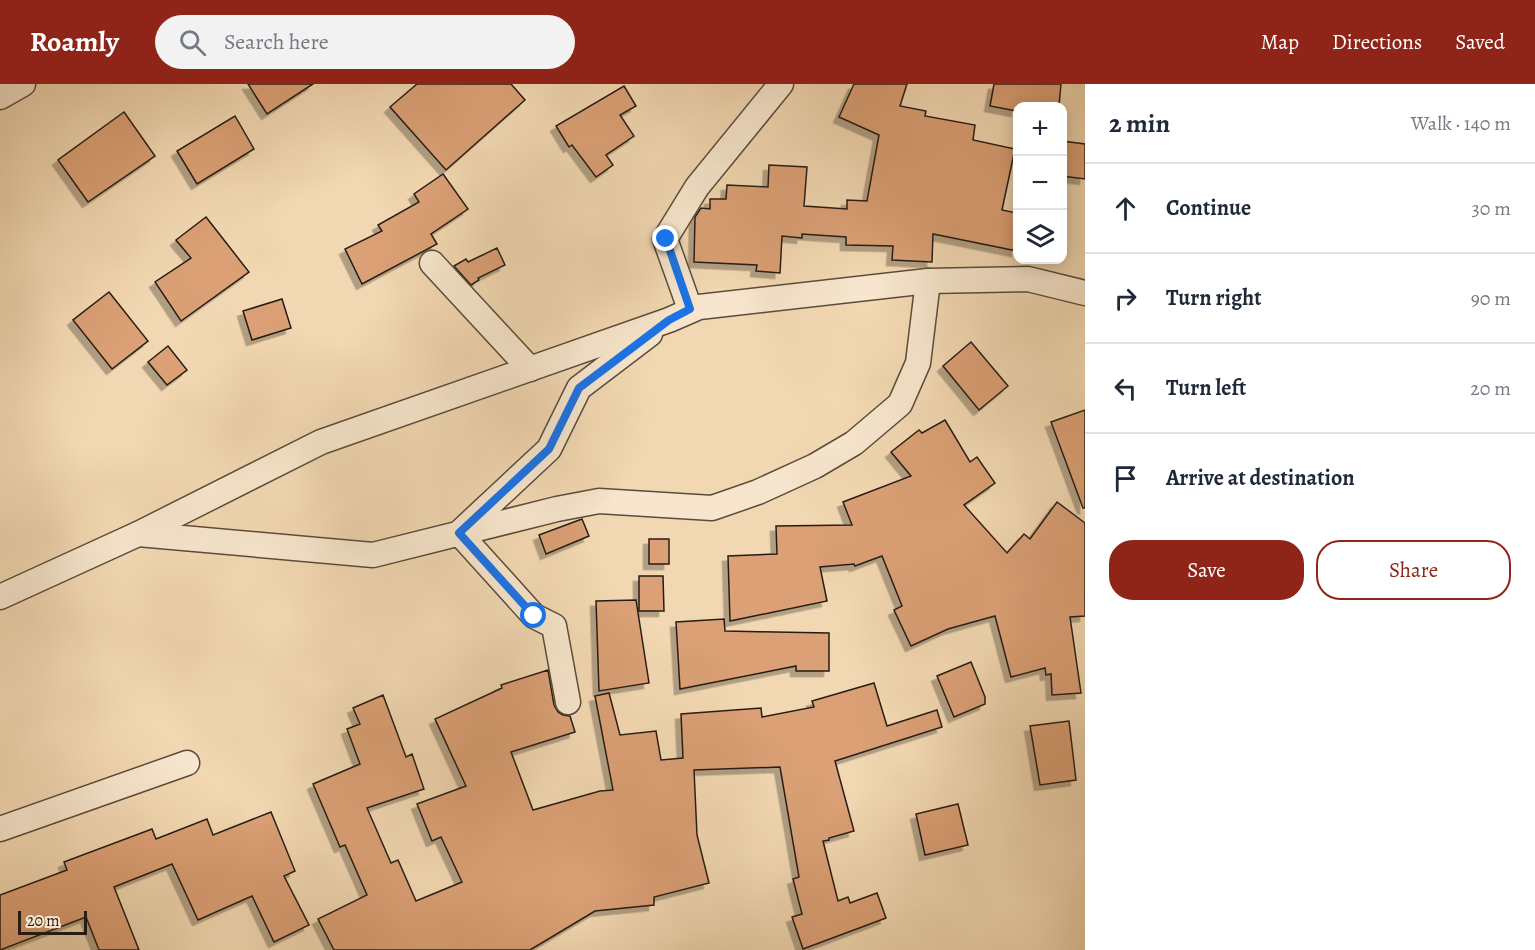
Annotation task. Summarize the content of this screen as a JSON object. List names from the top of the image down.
{
  "scale_bar": "20 m",
  "page": {
    "header": "Roamly",
    "search": "Search here",
    "nav": ["Map", "Directions", "Saved"],
    "heading": ["2 min", "Walk · 140 m"],
    "map_buttons": ["+", "−"],
    "list": [
      ["Continue", "30 m"],
      ["Turn right", "90 m"],
      ["Turn left", "20 m"],
      "Arrive at destination"
    ],
    "buttons": ["Save", "Share"],
    "scale": "20 m"
  }
}
